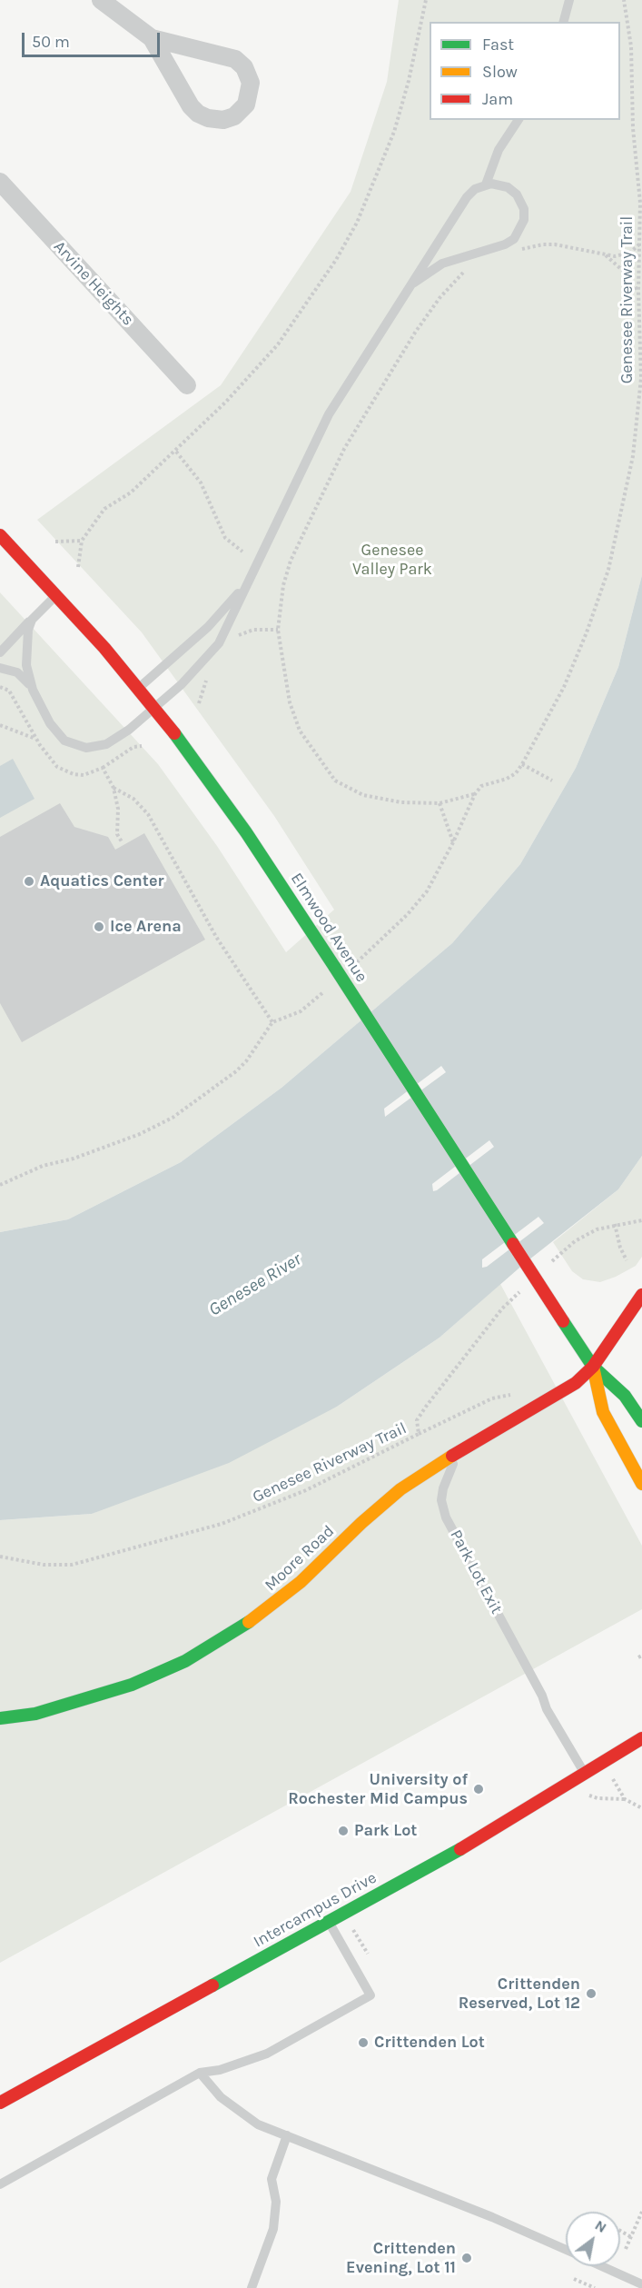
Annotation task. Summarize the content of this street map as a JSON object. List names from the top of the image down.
{
  "streets": {
    "street": [
      "Arvine Heights",
      "Elmwood Avenue",
      "Moore Road",
      "Intercampus Drive"
    ],
    "lane": ["Park Lot Exit"],
    "path": ["Genesee Riverway Trail"]
  },
  "crossings": [
    ["Elmwood Avenue", "Moore Road"],
    ["Moore Road", "Park Lot Exit"],
    ["Park Lot Exit", "Intercampus Drive"]
  ],
  "water": ["Genesee River"],
  "parks": ["Genesee Valley Park"],
  "places": [
    "Aquatics Center",
    "Ice Arena",
    "University of Rochester Mid Campus",
    "Park Lot",
    "Crittenden Reserved, Lot 12",
    "Crittenden Lot",
    "Crittenden Evening, Lot 11"
  ],
  "legend": ["Fast", "Slow", "Jam"],
  "scale_bar": "50 m",
  "north": "top right"
}
